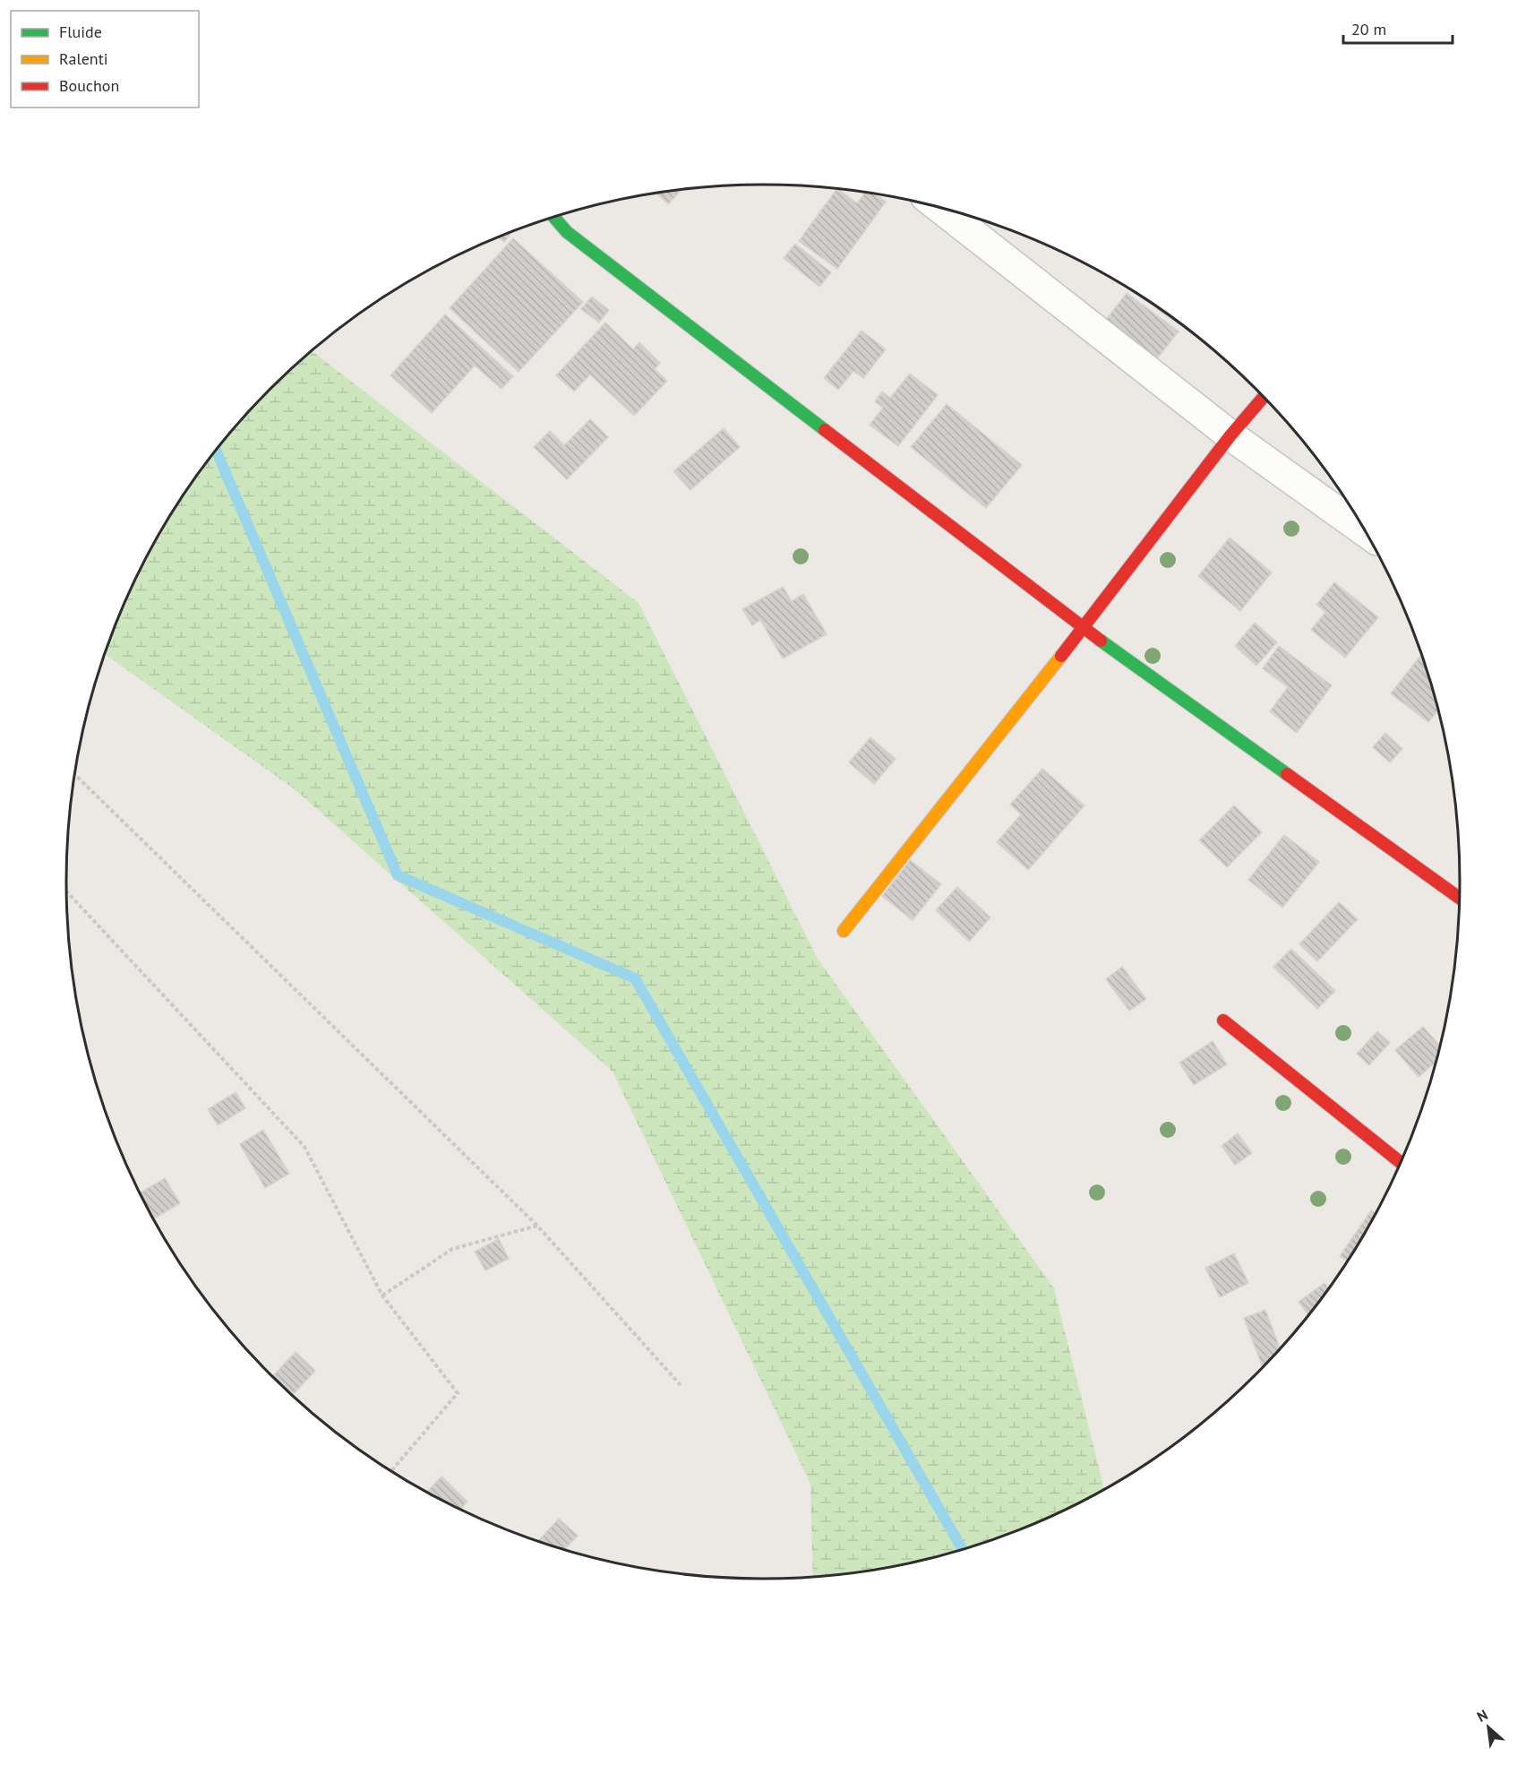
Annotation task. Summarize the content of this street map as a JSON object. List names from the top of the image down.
{
  "legend": ["Fluide", "Ralenti", "Bouchon"],
  "scale_bar": "20 m",
  "north": "top left"
}
